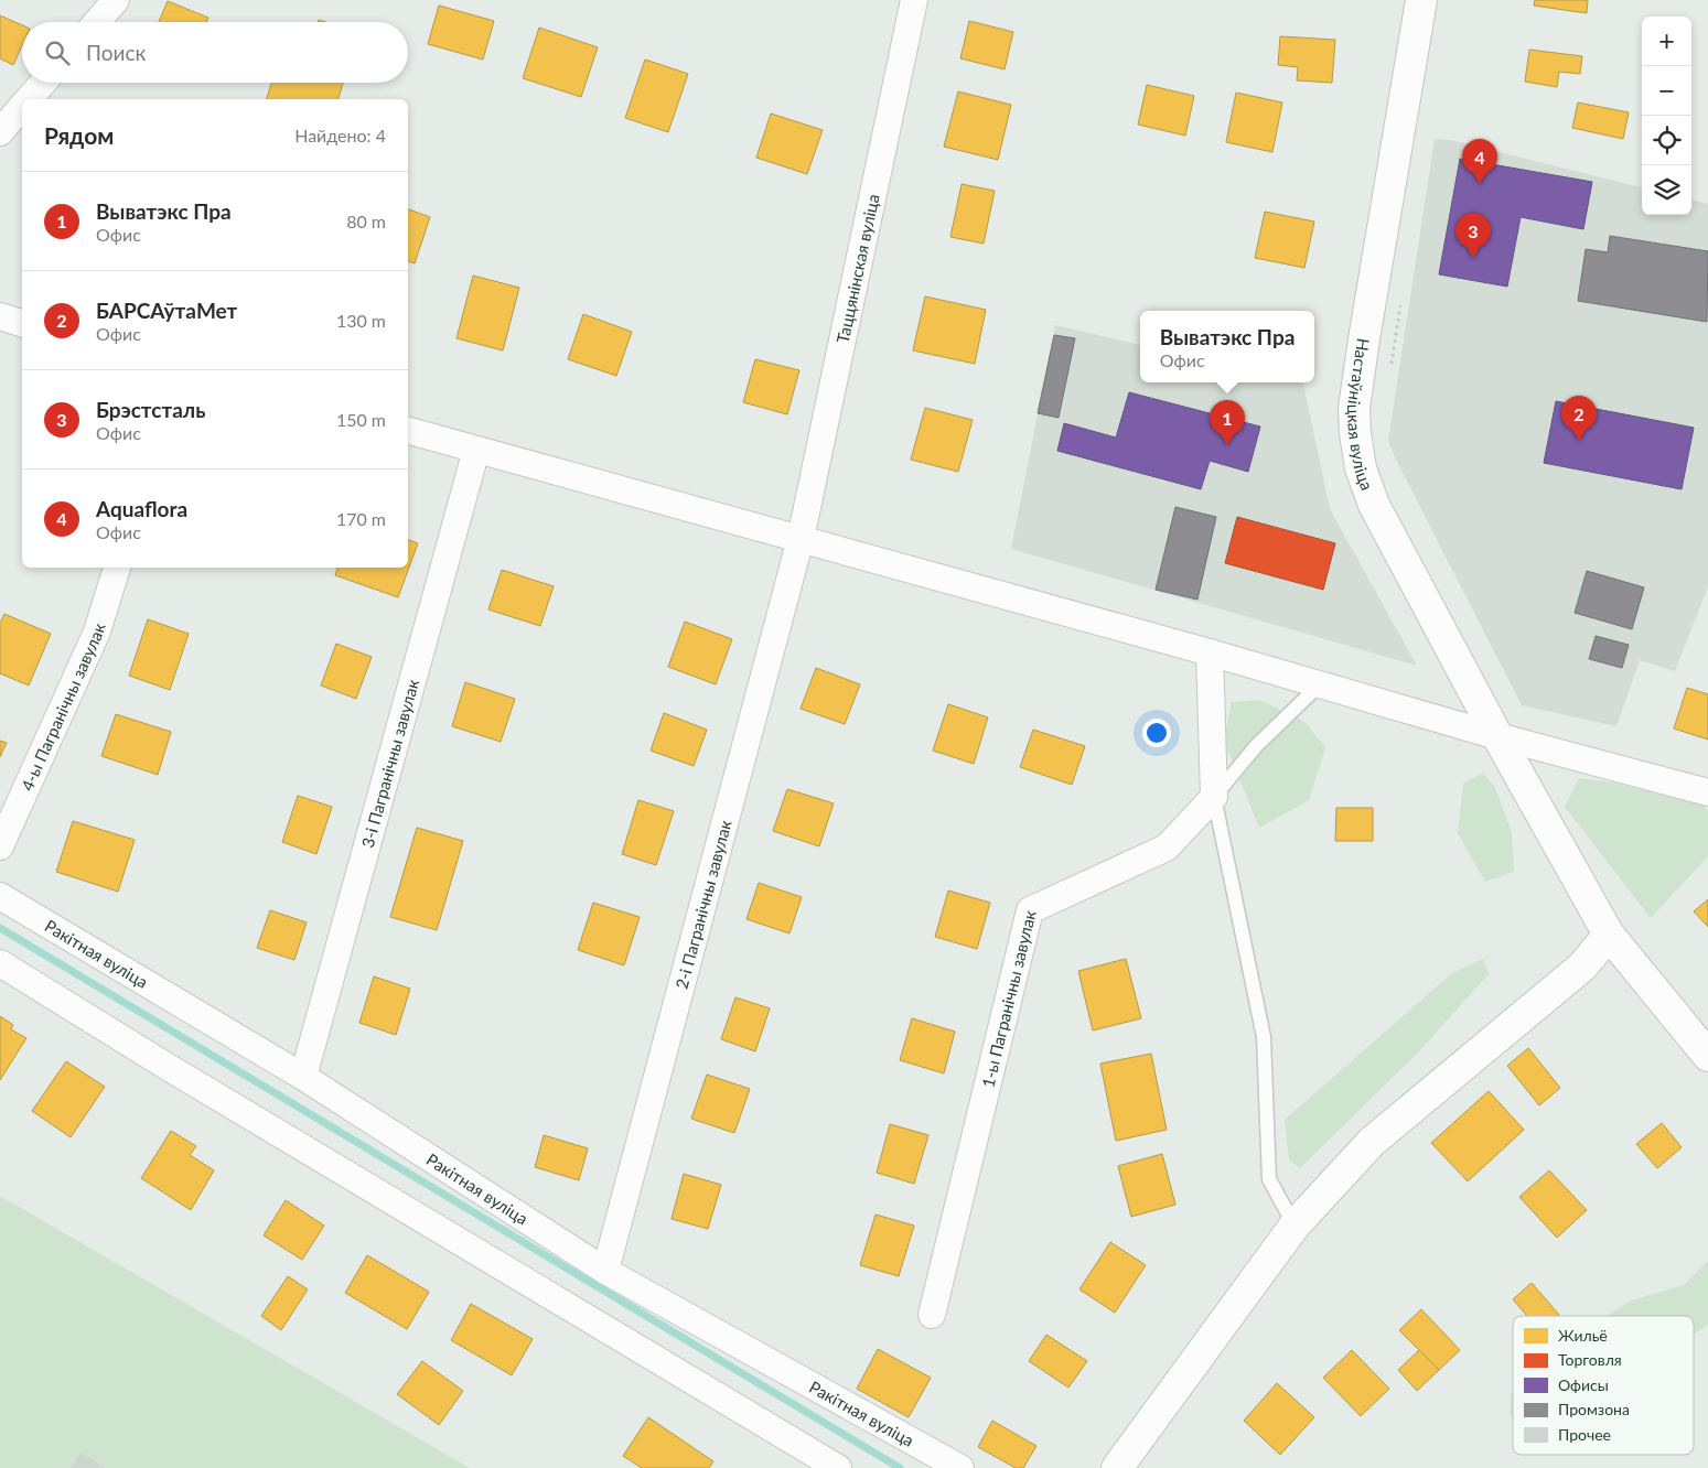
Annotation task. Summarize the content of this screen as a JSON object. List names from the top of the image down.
{
  "streets": {
    "street": [
      "Таццянінская вуліца",
      "Настаўніцкая вуліца",
      "4-ы Пагранічны завулак",
      "3-і Пагранічны завулак",
      "2-і Пагранічны завулак",
      "Ракітная вуліца",
      "1-ы Пагранічны завулак"
    ]
  },
  "crossings": [
    ["Таццянінская вуліца", "2-і Пагранічны завулак"],
    ["3-і Пагранічны завулак", "Ракітная вуліца"],
    ["2-і Пагранічны завулак", "Ракітная вуліца"]
  ],
  "legend": [
    "Жильё",
    "Торговля",
    "Офисы",
    "Промзона",
    "Прочее"
  ],
  "page": {
    "map_buttons": ["+", "−"],
    "search": "Поиск",
    "heading": ["Рядом", "Найдено: 4"],
    "pins": [
      "4",
      "3",
      "2",
      "1"
    ],
    "list": [
      {
        "mark": "1",
        "name": "Выватэкс Пра",
        "note": "Офис",
        "value": "80 m"
      },
      {
        "mark": "2",
        "name": "БАРСАўтаМет",
        "note": "Офис",
        "value": "130 m"
      },
      {
        "mark": "3",
        "name": "Брэстсталь",
        "note": "Офис",
        "value": "150 m"
      },
      {
        "mark": "4",
        "name": "Aquaflora",
        "note": "Офис",
        "value": "170 m"
      }
    ],
    "popup": ["Выватэкс Пра", "Офис"]
  }
}
